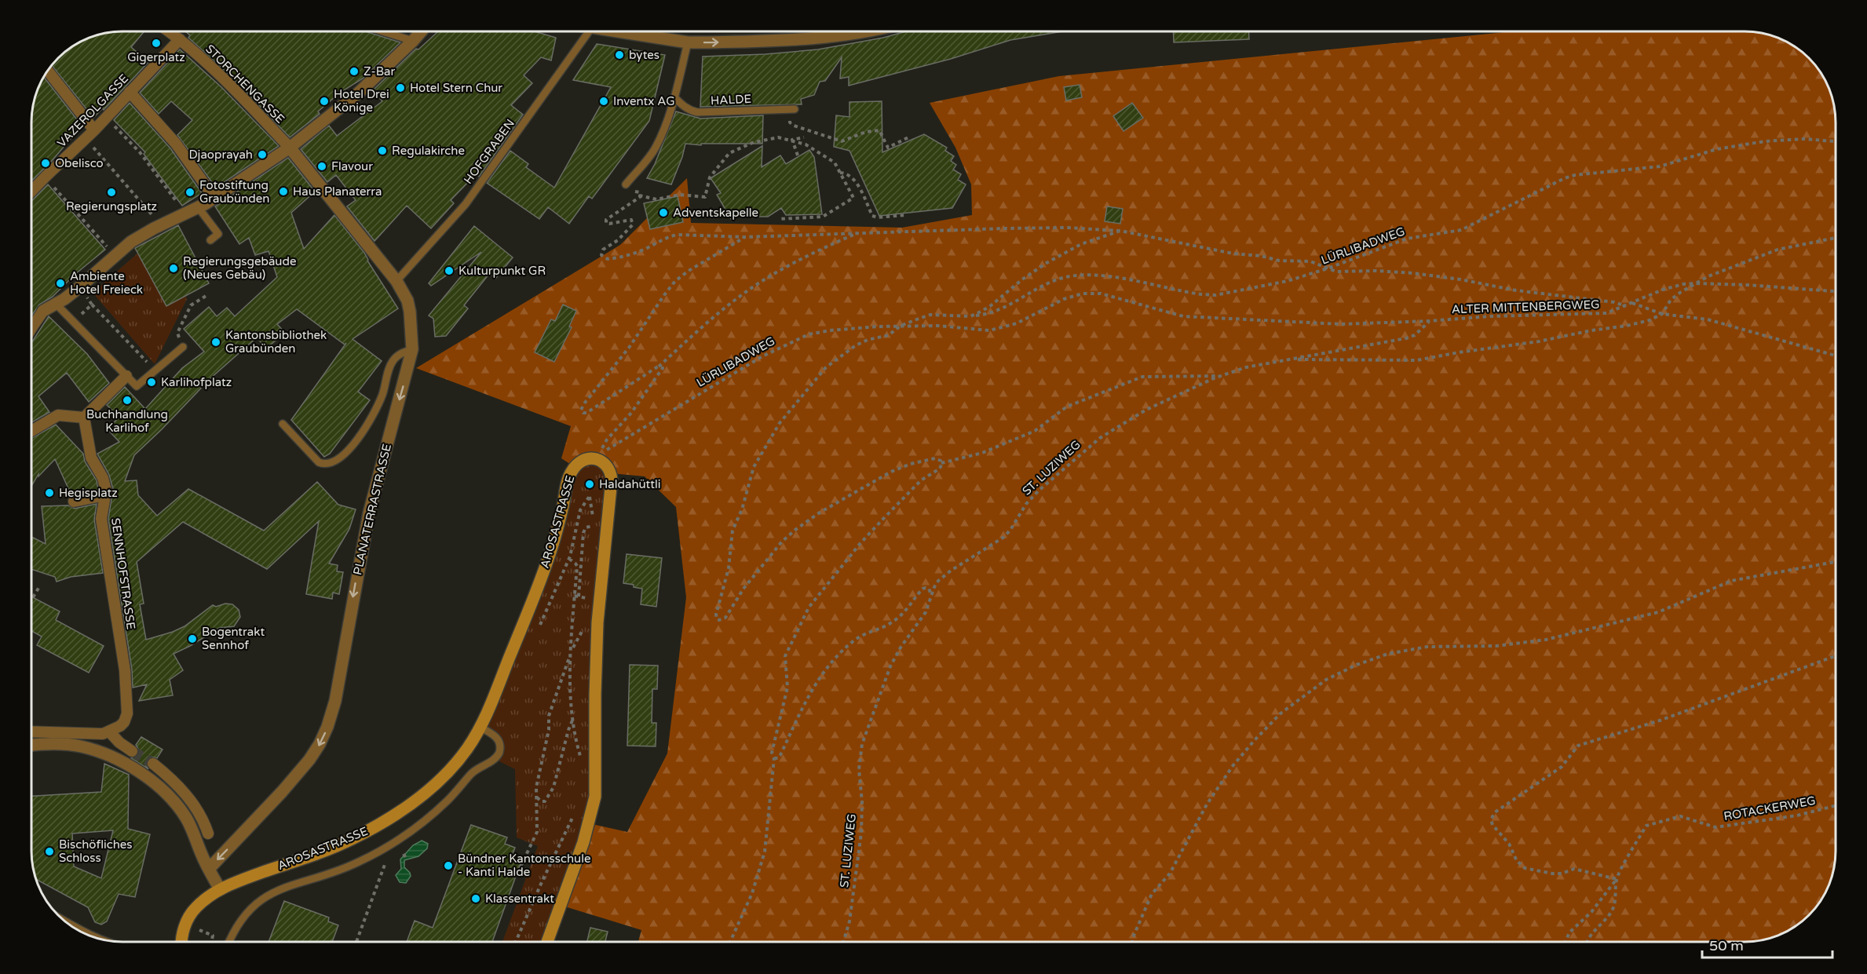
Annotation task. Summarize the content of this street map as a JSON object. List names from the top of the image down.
{
  "streets": {
    "main road": ["AROSASTRASSE"],
    "street": [
      "STORCHENGASSE",
      "VAZEROLGASSE",
      "PLANATERRASTRASSE",
      "SENNHOFSTRASSE"
    ],
    "lane": ["HALDE", "HOFGRABEN"],
    "path": [
      "LÜRLIBADWEG",
      "ALTER MITTENBERGWEG",
      "ST. LUZIWEG",
      "ROTACKERWEG"
    ]
  },
  "crossings": [
    ["STORCHENGASSE", "VAZEROLGASSE"],
    ["STORCHENGASSE", "PLANATERRASTRASSE"],
    ["HOFGRABEN", "PLANATERRASTRASSE"],
    ["LÜRLIBADWEG", "ALTER MITTENBERGWEG"],
    ["ALTER MITTENBERGWEG", "ST. LUZIWEG"]
  ],
  "one_way": ["PLANATERRASTRASSE"],
  "places": [
    "Gigerplatz",
    "bytes",
    "Z-Bar",
    "Hotel Stern Chur",
    "Hotel Drei Könige",
    "Inventx AG",
    "Regulakirche",
    "Djaoprayah",
    "Obelisco",
    "Flavour",
    "Haus Planaterra",
    "Regierungsplatz",
    "Fotostiftung Graubünden",
    "Adventskapelle",
    "Regierungsgebäude (Neues Gebäu)",
    "Kulturpunkt GR",
    "Ambiente Hotel Freieck",
    "Kantonsbibliothek Graubünden",
    "Karlihofplatz",
    "Buchhandlung Karlihof",
    "Haldahüttli",
    "Hegisplatz",
    "Bogentrakt Sennhof",
    "Bischöfliches Schloss",
    "Bündner Kantonsschule - Kanti Halde",
    "Klassentrakt"
  ],
  "scale_bar": "50 m"
}
